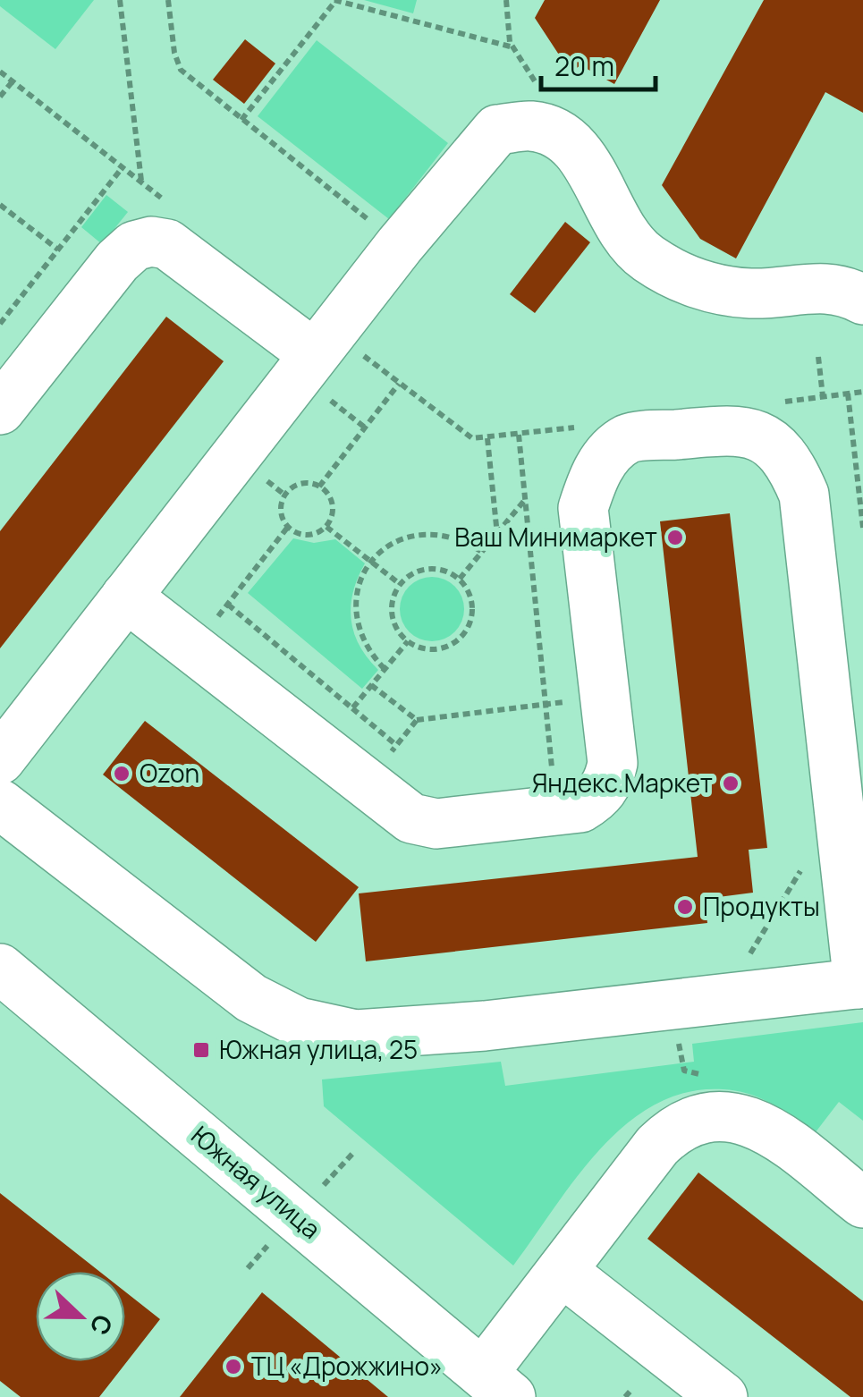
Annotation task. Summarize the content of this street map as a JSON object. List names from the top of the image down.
{
  "streets": {
    "street": ["Южная улица"]
  },
  "places": {
    "other": [
      "Ваш Минимаркет",
      "Ozon",
      "Яндекс.Маркет",
      "Продукты",
      "ТЦ «Дрожжино»"
    ],
    "transit": ["Южная улица, 25"]
  },
  "scale_bar": "20 m",
  "north": "right"
}
